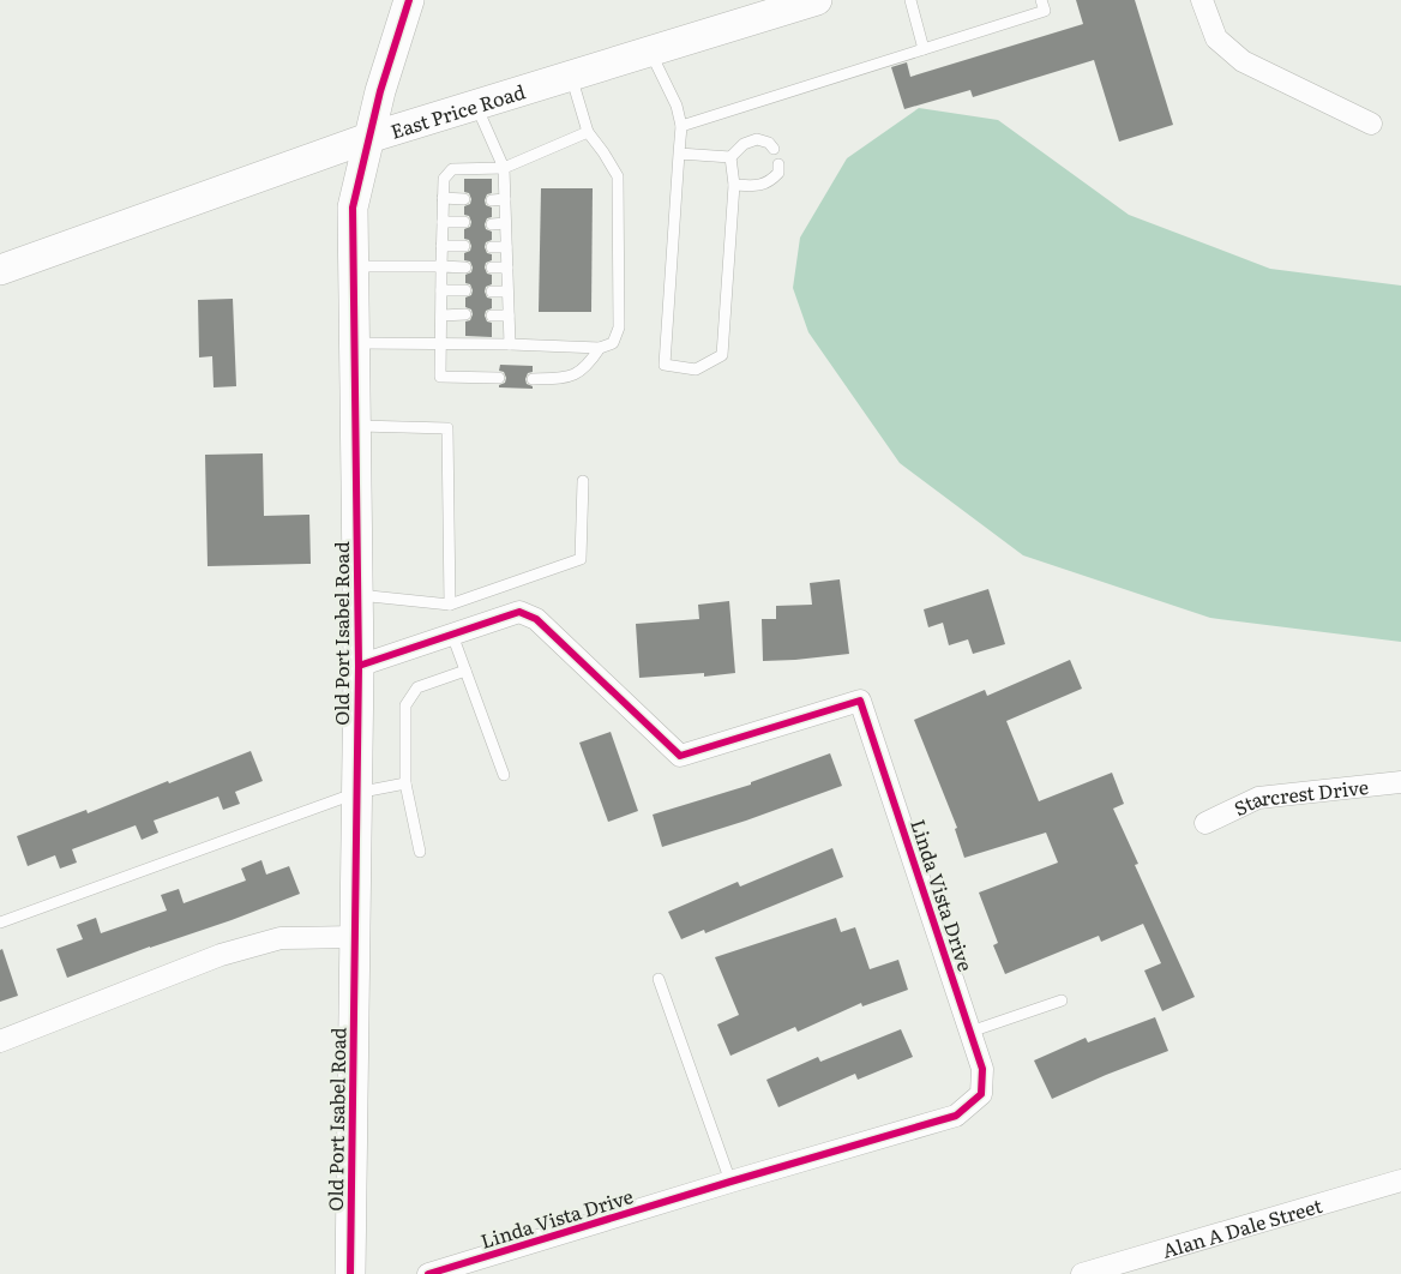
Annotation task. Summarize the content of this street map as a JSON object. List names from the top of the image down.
{
  "streets": {
    "street": [
      "East Price Road",
      "Old Port Isabel Road",
      "Starcrest Drive",
      "Linda Vista Drive",
      "Alan A Dale Street"
    ]
  },
  "crossings": [
    ["East Price Road", "Old Port Isabel Road"],
    ["Old Port Isabel Road", "Linda Vista Drive"]
  ]
}
